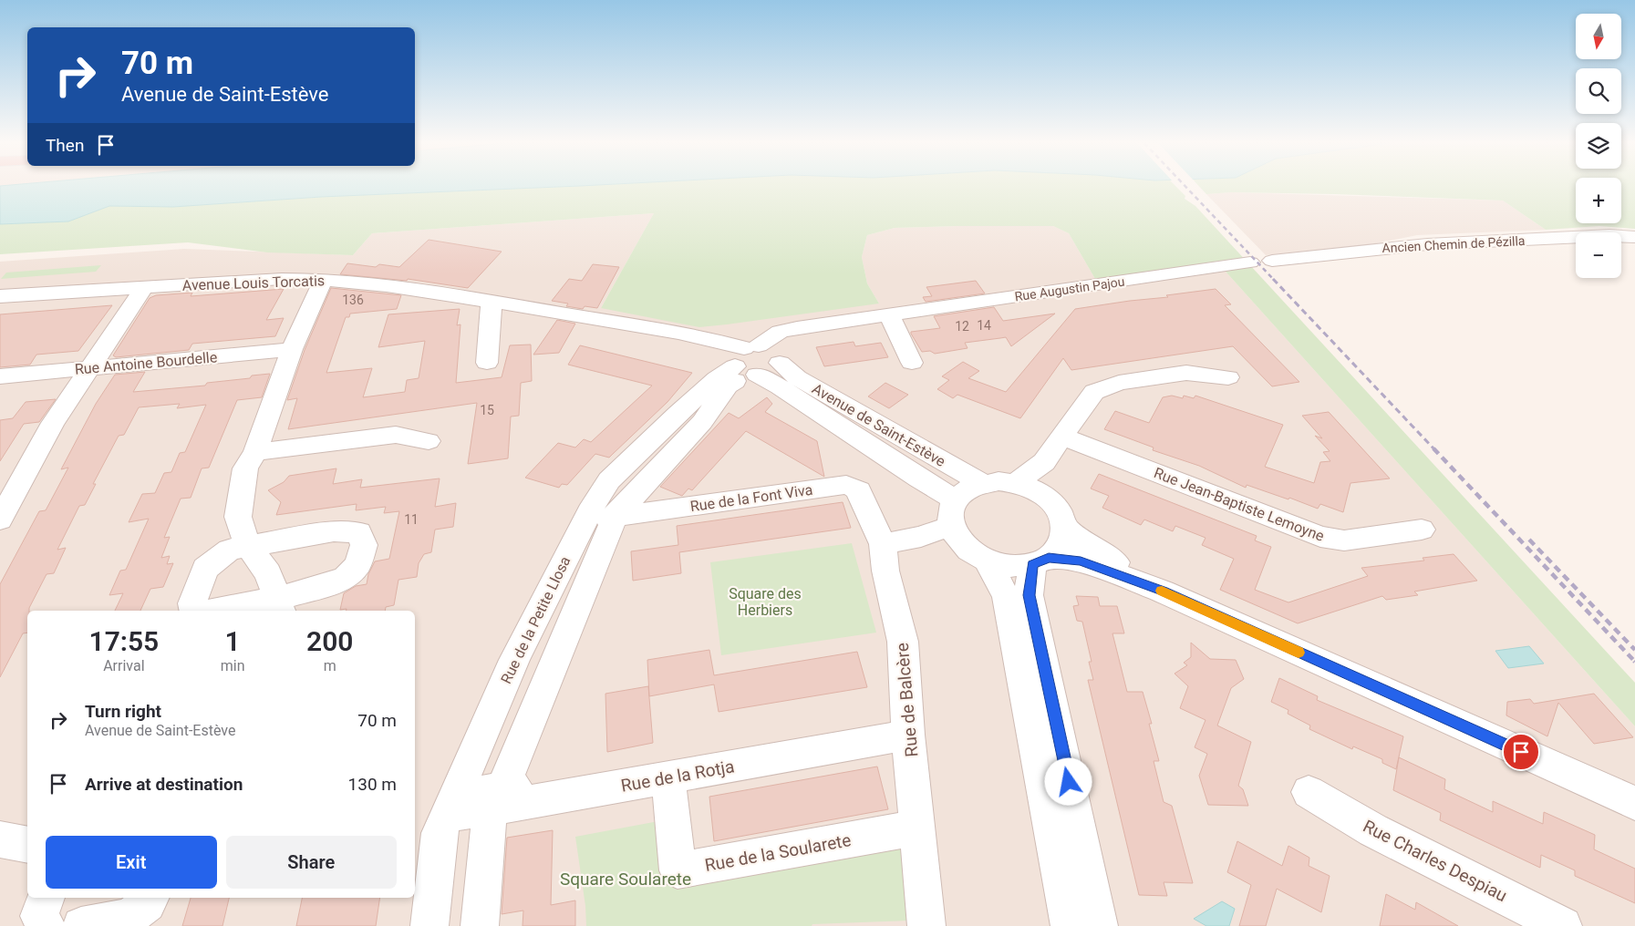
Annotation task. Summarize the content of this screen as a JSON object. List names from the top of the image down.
{
  "streets": {
    "street": [
      "Ancien Chemin de Pézilla",
      "Avenue Louis Torcatis",
      "Rue Augustin Pajou",
      "Rue Antoine Bourdelle",
      "Avenue de Saint-Estève",
      "Rue de la Font Viva",
      "Rue Jean-Baptiste Lemoyne",
      "Rue de la Petite Llosa",
      "Rue de Balcère",
      "Rue de la Rotja",
      "Rue de la Soularete",
      "Rue Charles Despiau"
    ]
  },
  "crossings": [
    ["Avenue Louis Torcatis", "Rue Augustin Pajou"],
    ["Avenue Louis Torcatis", "Avenue de Saint-Estève"],
    ["Avenue Louis Torcatis", "Rue de la Petite Llosa"],
    ["Rue Augustin Pajou", "Avenue de Saint-Estève"],
    ["Rue Augustin Pajou", "Rue de la Petite Llosa"],
    ["Avenue de Saint-Estève", "Rue de la Petite Llosa"],
    ["Rue de la Font Viva", "Rue de la Petite Llosa"],
    ["Rue de la Font Viva", "Rue de Balcère"],
    ["Rue de la Petite Llosa", "Rue de la Rotja"],
    ["Rue de Balcère", "Rue de la Rotja"],
    ["Rue de Balcère", "Rue de la Soularete"],
    ["Rue de la Rotja", "Rue de la Soularete"]
  ],
  "parks": ["Square des Herbiers", "Square Soularete"],
  "house_numbers": [
    "136",
    "14",
    "12",
    "15",
    "11"
  ],
  "north": "bottom",
  "page": {
    "map_buttons": ["+", "−"],
    "turn": ["70 m", "Avenue de Saint-Estève"],
    "then": "Then",
    "eta": [
      "17:55",
      "Arrival",
      "1",
      "min",
      "200",
      "m"
    ],
    "list": [
      {
        "name": "Turn right",
        "note": "Avenue de Saint-Estève",
        "value": "70 m"
      },
      {
        "name": "Arrive at destination",
        "value": "130 m"
      }
    ],
    "buttons": ["Exit", "Share"]
  }
}
